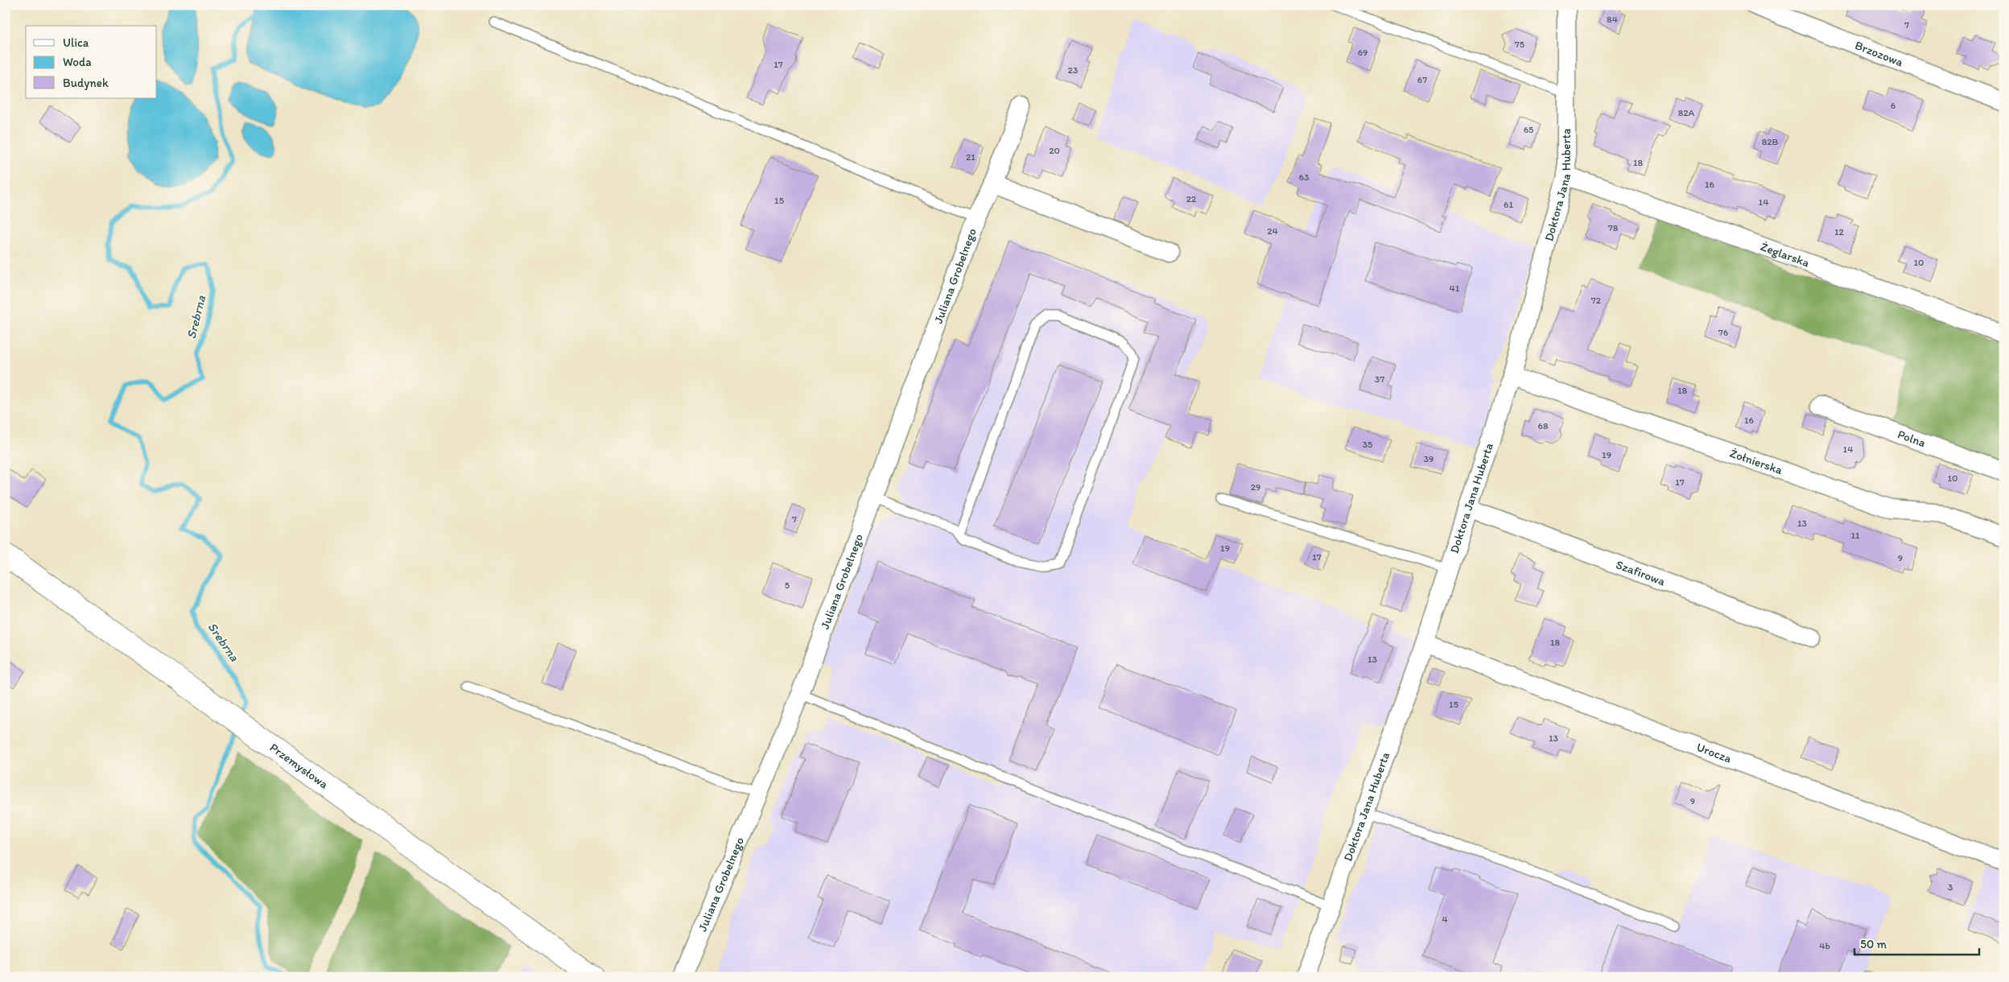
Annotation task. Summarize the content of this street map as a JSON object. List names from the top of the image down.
{
  "streets": {
    "street": [
      "Brzozowa",
      "Doktora Jana Huberta",
      "Żeglarska",
      "Juliana Grobelnego",
      "Polna",
      "Żołnierska",
      "Szafirowa",
      "Urocza",
      "Przemysłowa"
    ]
  },
  "crossings": [
    ["Doktora Jana Huberta", "Żeglarska"],
    ["Doktora Jana Huberta", "Żołnierska"],
    ["Doktora Jana Huberta", "Szafirowa"],
    ["Doktora Jana Huberta", "Urocza"]
  ],
  "water": ["Srebrna"],
  "house_numbers": [
    "84",
    "7",
    "75",
    "69",
    "17",
    "23",
    "67",
    "6",
    "82A",
    "65",
    "82B",
    "20",
    "21",
    "18",
    "63",
    "16",
    "22",
    "15",
    "14",
    "61",
    "78",
    "24",
    "12",
    "10",
    "41",
    "72",
    "76",
    "37",
    "18",
    "16",
    "68",
    "35",
    "14",
    "19",
    "39",
    "10",
    "17",
    "29",
    "7",
    "13",
    "11",
    "19",
    "17",
    "9",
    "5",
    "18",
    "13",
    "15",
    "13",
    "9",
    "3",
    "4",
    "4b"
  ],
  "legend": ["Ulica", "Woda", "Budynek"],
  "scale_bar": "50 m"
}
